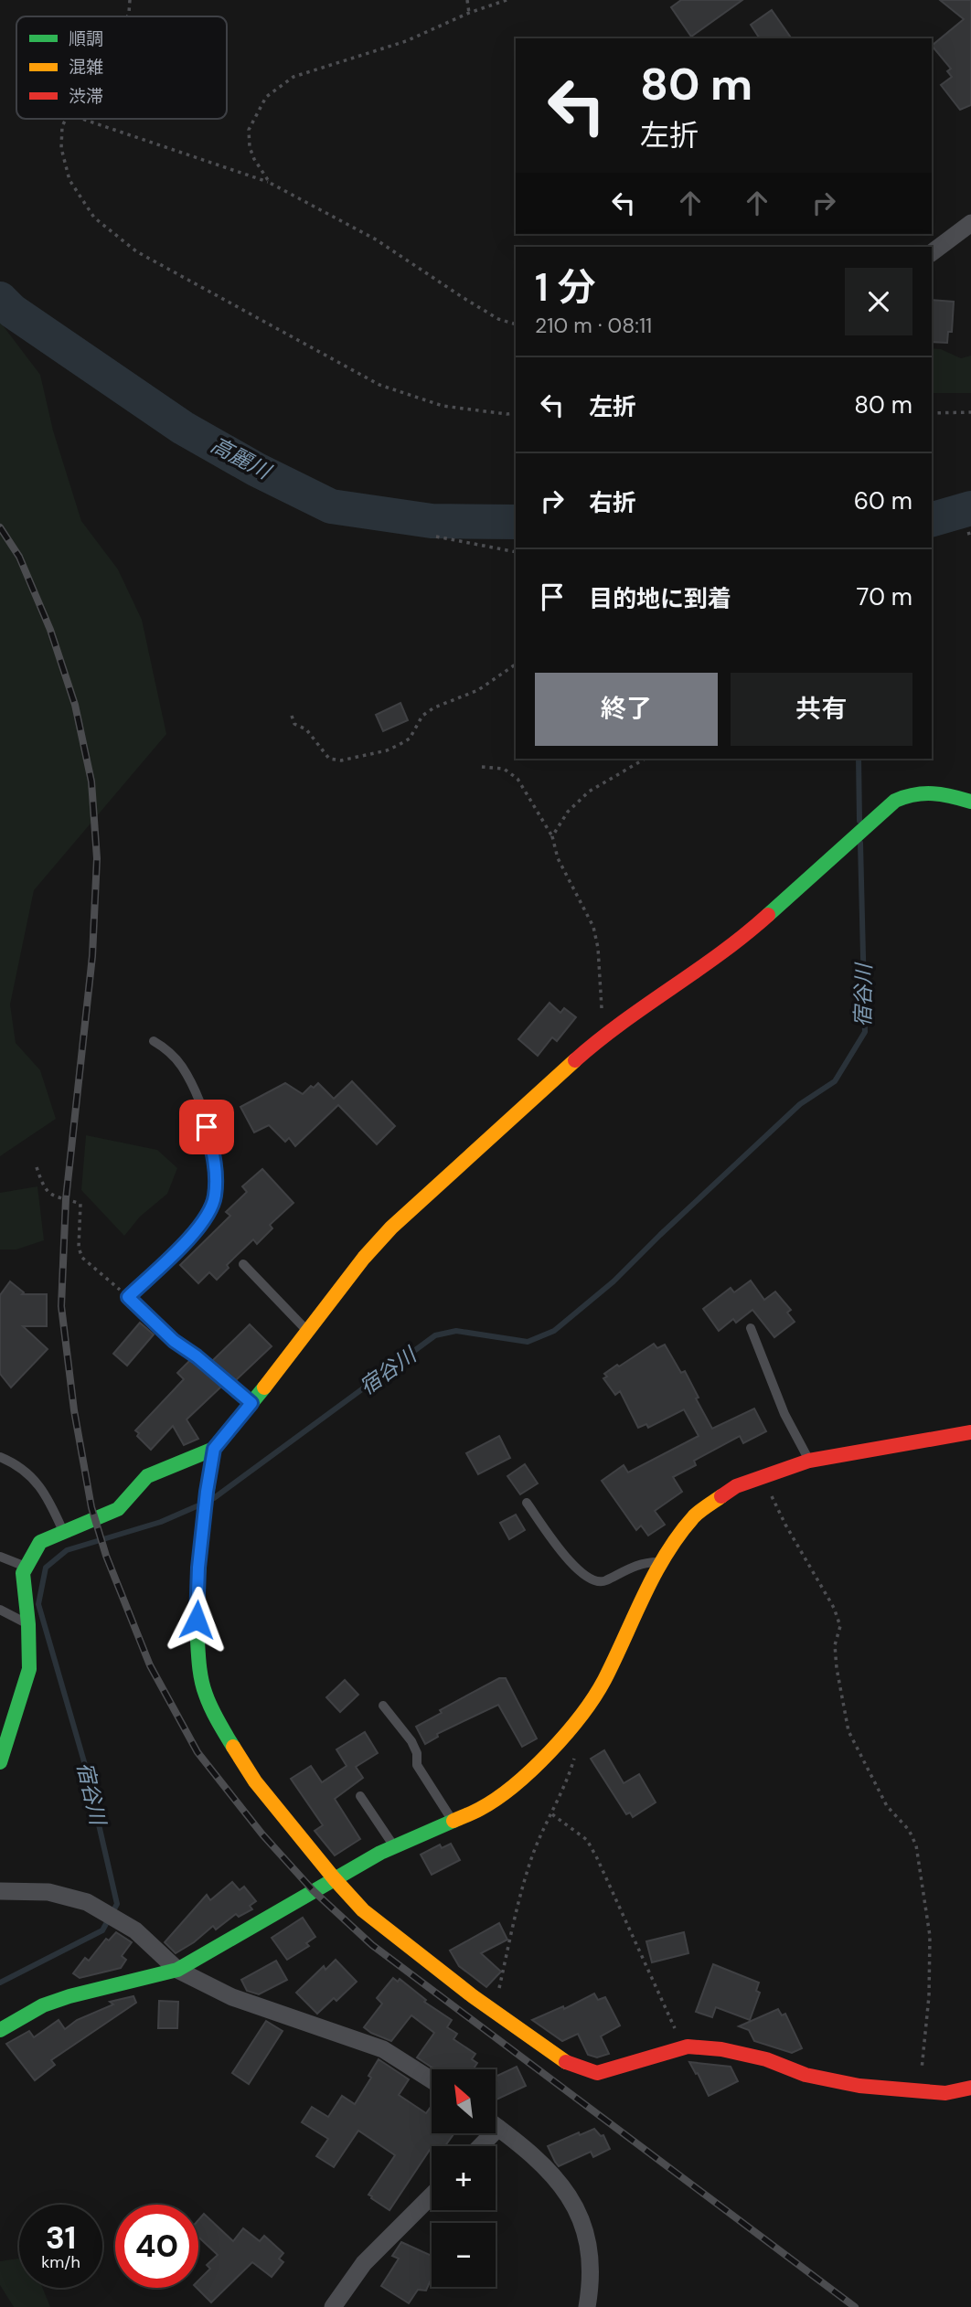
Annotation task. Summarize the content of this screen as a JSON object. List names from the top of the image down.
{
  "water": ["高麗川", "宿谷川"],
  "legend": ["順調", "混雑", "渋滞"],
  "north": "top left",
  "page": {
    "turn": ["80 m", "左折"],
    "heading": ["1 分", "210 m · 08:11"],
    "list": [
      {
        "name": "左折",
        "value": "80 m"
      },
      {
        "name": "右折",
        "value": "60 m"
      },
      {
        "name": "目的地に到着",
        "value": "70 m"
      }
    ],
    "buttons": ["終了", "共有"],
    "map_buttons": ["+", "−"],
    "speed": "31 km/h",
    "limit": "40"
  }
}
